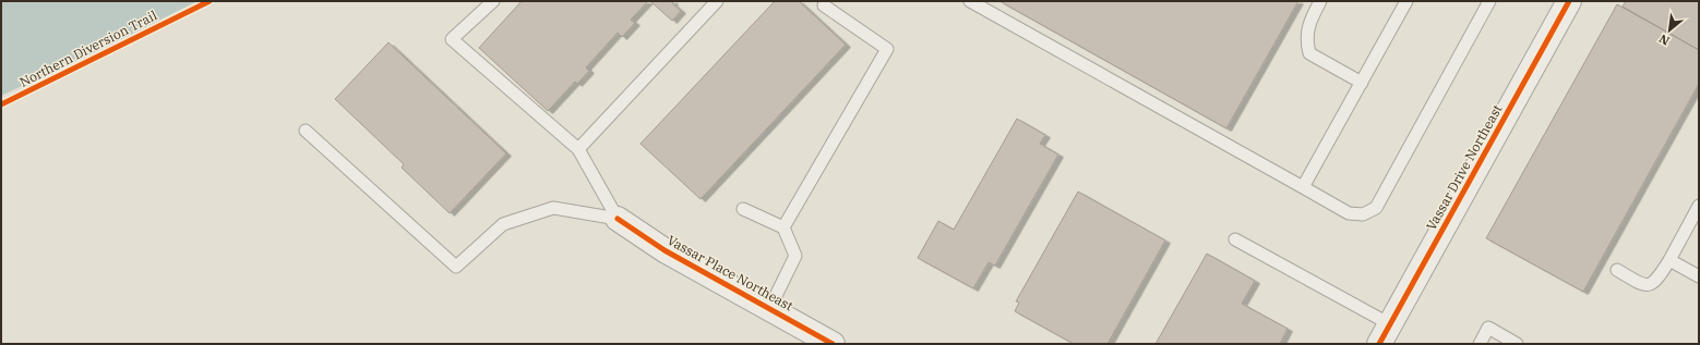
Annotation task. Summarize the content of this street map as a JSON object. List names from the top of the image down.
{
  "streets": {
    "street": ["Vassar Drive Northeast", "Vassar Place Northeast"],
    "cycle path": ["Northern Diversion Trail"]
  },
  "north": "bottom left"
}
